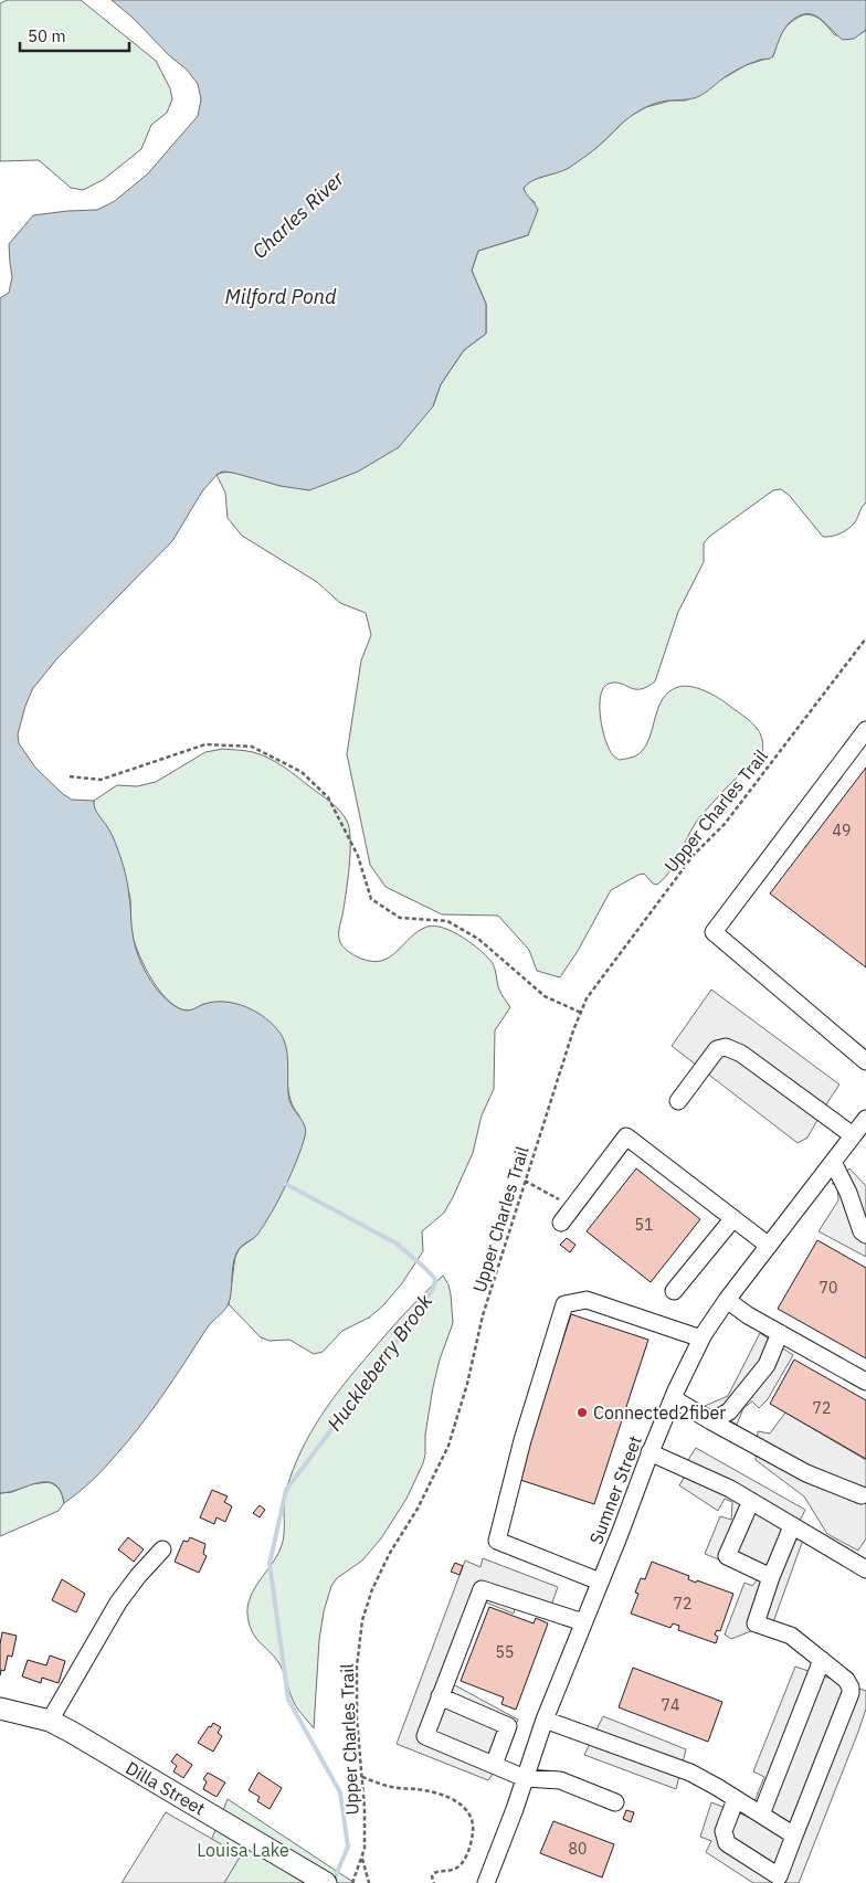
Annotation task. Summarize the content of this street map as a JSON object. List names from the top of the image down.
{
  "streets": {
    "main road": ["Dilla Street"],
    "street": ["Sumner Street"],
    "path": ["Upper Charles Trail"]
  },
  "water": ["Charles River", "Milford Pond", "Huckleberry Brook"],
  "parks": ["Louisa Lake"],
  "places": ["Connected2fiber"],
  "house_numbers": [
    "49",
    "51",
    "70",
    "72",
    "72",
    "55",
    "74",
    "80"
  ],
  "scale_bar": "50 m"
}
